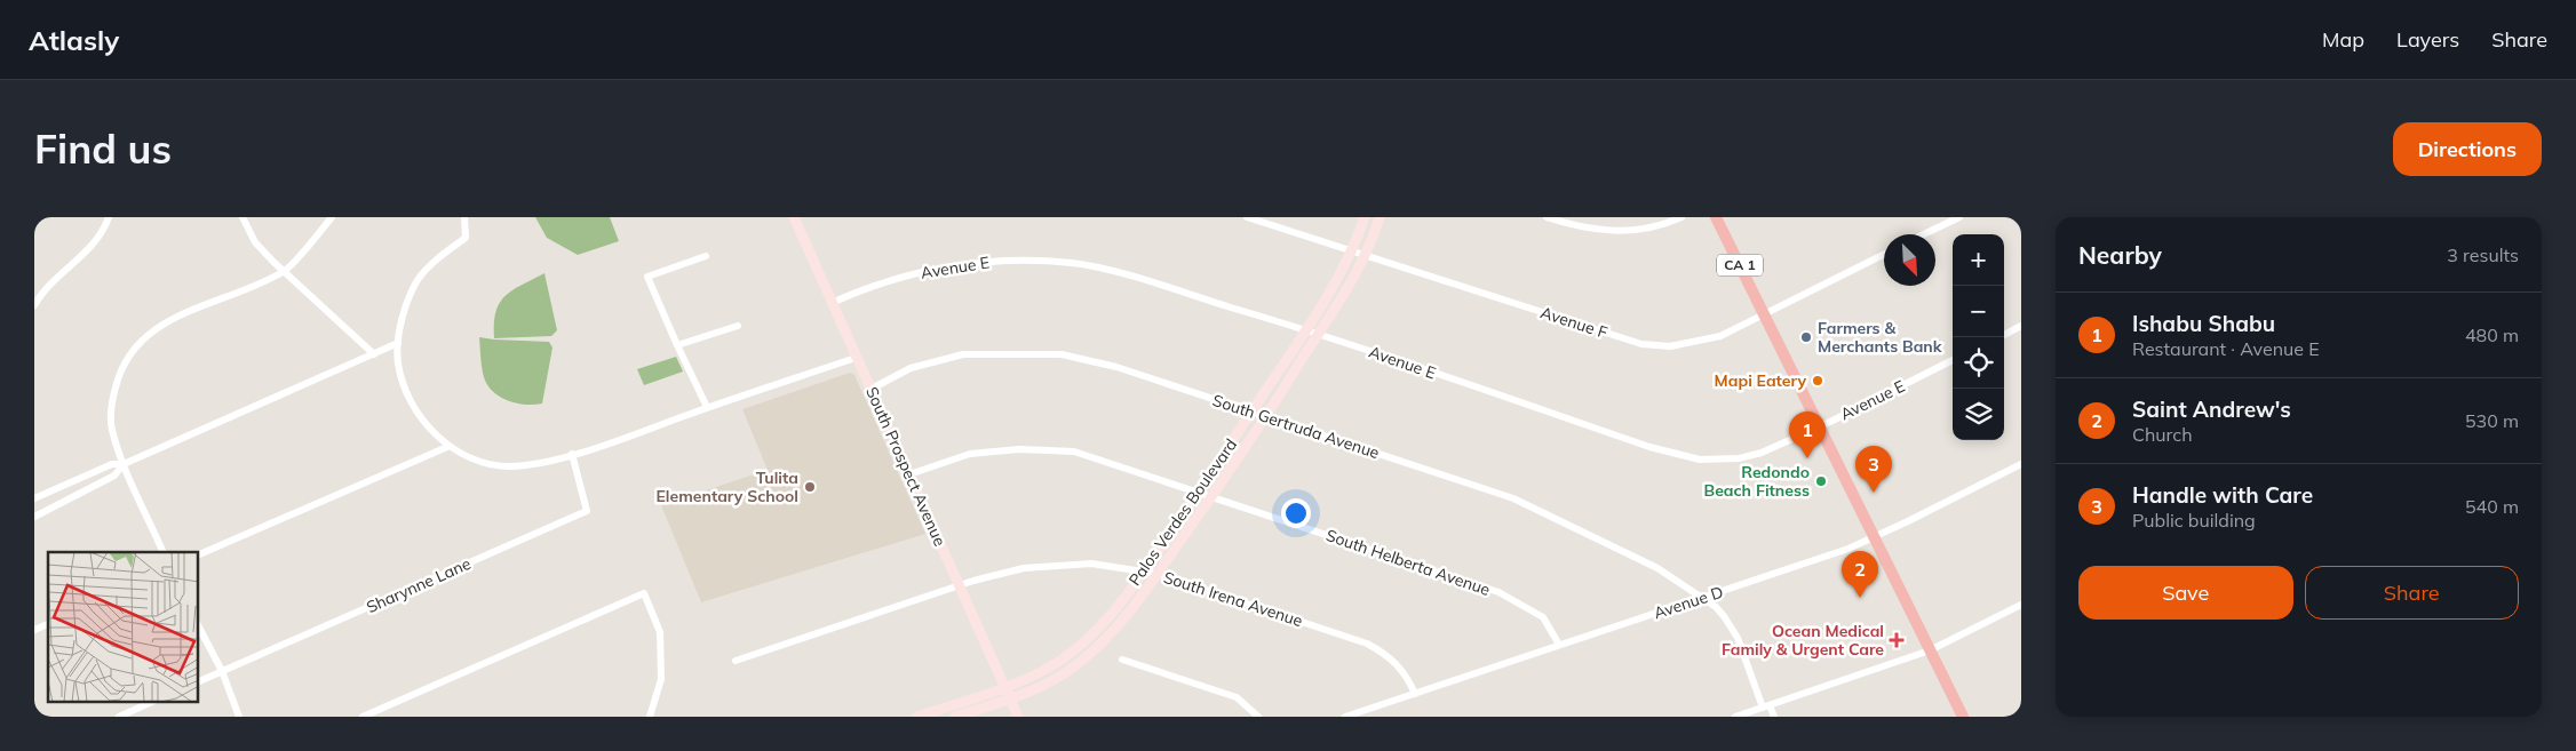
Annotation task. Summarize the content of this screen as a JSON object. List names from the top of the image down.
{
  "streets": {
    "highway": ["CA 1"],
    "main road": ["South Prospect Avenue", "Palos Verdes Boulevard"],
    "street": [
      "Avenue E",
      "Avenue F",
      "South Gertruda Avenue",
      "South Helberta Avenue",
      "Sharynne Lane",
      "South Irena Avenue",
      "Avenue D"
    ]
  },
  "crossings": [
    ["CA 1", "Avenue E"],
    ["CA 1", "Avenue F"],
    ["CA 1", "Avenue D"],
    ["Avenue E", "South Prospect Avenue"],
    ["Avenue E", "Palos Verdes Boulevard"],
    ["Avenue F", "Palos Verdes Boulevard"],
    ["South Gertruda Avenue", "South Prospect Avenue"],
    ["South Gertruda Avenue", "Palos Verdes Boulevard"],
    ["South Gertruda Avenue", "Avenue D"],
    ["South Prospect Avenue", "Palos Verdes Boulevard"],
    ["South Prospect Avenue", "South Helberta Avenue"],
    ["South Prospect Avenue", "South Irena Avenue"],
    ["Palos Verdes Boulevard", "South Helberta Avenue"],
    ["Palos Verdes Boulevard", "South Irena Avenue"],
    ["South Helberta Avenue", "Avenue D"],
    ["South Irena Avenue", "Avenue D"]
  ],
  "places": {
    "other": [
      "Farmers & Merchants Bank",
      "Mapi Eatery",
      "Redondo Beach Fitness",
      "Tulita Elementary School"
    ],
    "health": ["Ocean Medical Family & Urgent Care"]
  },
  "north": "bottom right",
  "page": {
    "header": "Atlasly",
    "nav": ["Map", "Layers", "Share"],
    "buttons": [
      "Directions",
      ["Save", "Share"]
    ],
    "title": "Find us",
    "heading": ["Nearby", "3 results"],
    "map_buttons": ["+", "−"],
    "list": [
      {
        "mark": "1",
        "name": "Ishabu Shabu",
        "note": "Restaurant · Avenue E",
        "value": "480 m"
      },
      {
        "mark": "2",
        "name": "Saint Andrew's",
        "note": "Church",
        "value": "530 m"
      },
      {
        "mark": "3",
        "name": "Handle with Care",
        "note": "Public building",
        "value": "540 m"
      }
    ],
    "pins": ["1", "3", "2"]
  }
}
